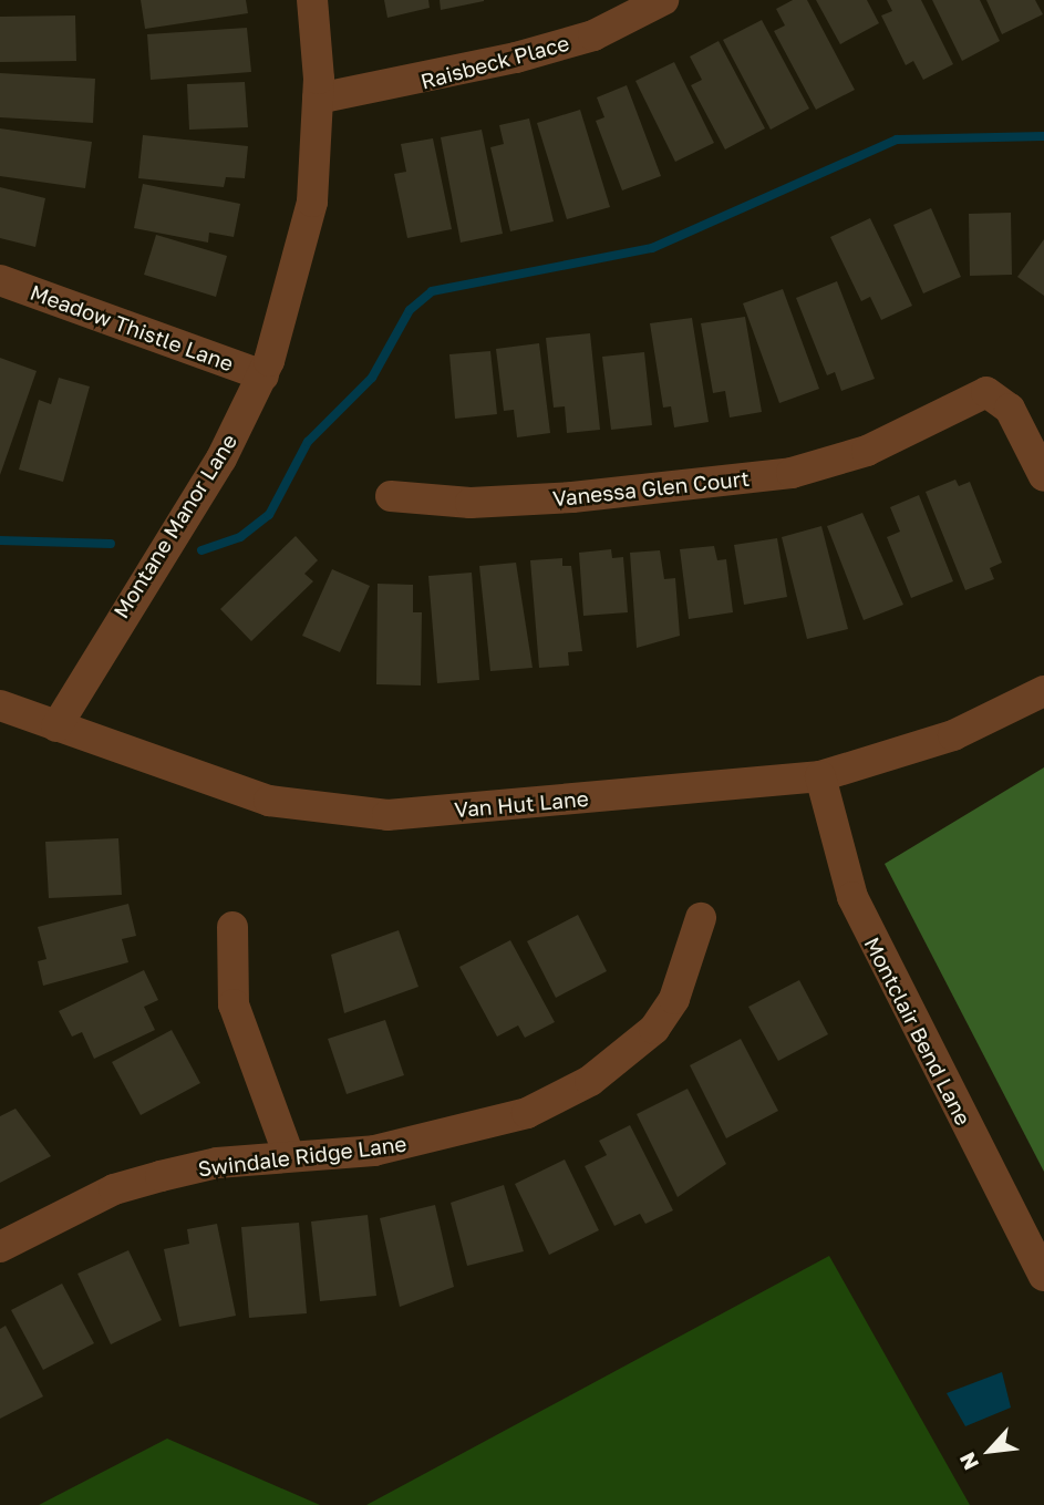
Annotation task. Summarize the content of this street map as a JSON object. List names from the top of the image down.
{
  "streets": {
    "street": [
      "Raisbeck Place",
      "Meadow Thistle Lane",
      "Vanessa Glen Court",
      "Montane Manor Lane",
      "Van Hut Lane",
      "Montclair Bend Lane",
      "Swindale Ridge Lane"
    ]
  },
  "crossings": [
    ["Raisbeck Place", "Montane Manor Lane"],
    ["Meadow Thistle Lane", "Montane Manor Lane"],
    ["Montane Manor Lane", "Van Hut Lane"],
    ["Van Hut Lane", "Montclair Bend Lane"]
  ],
  "north": "bottom left"
}
